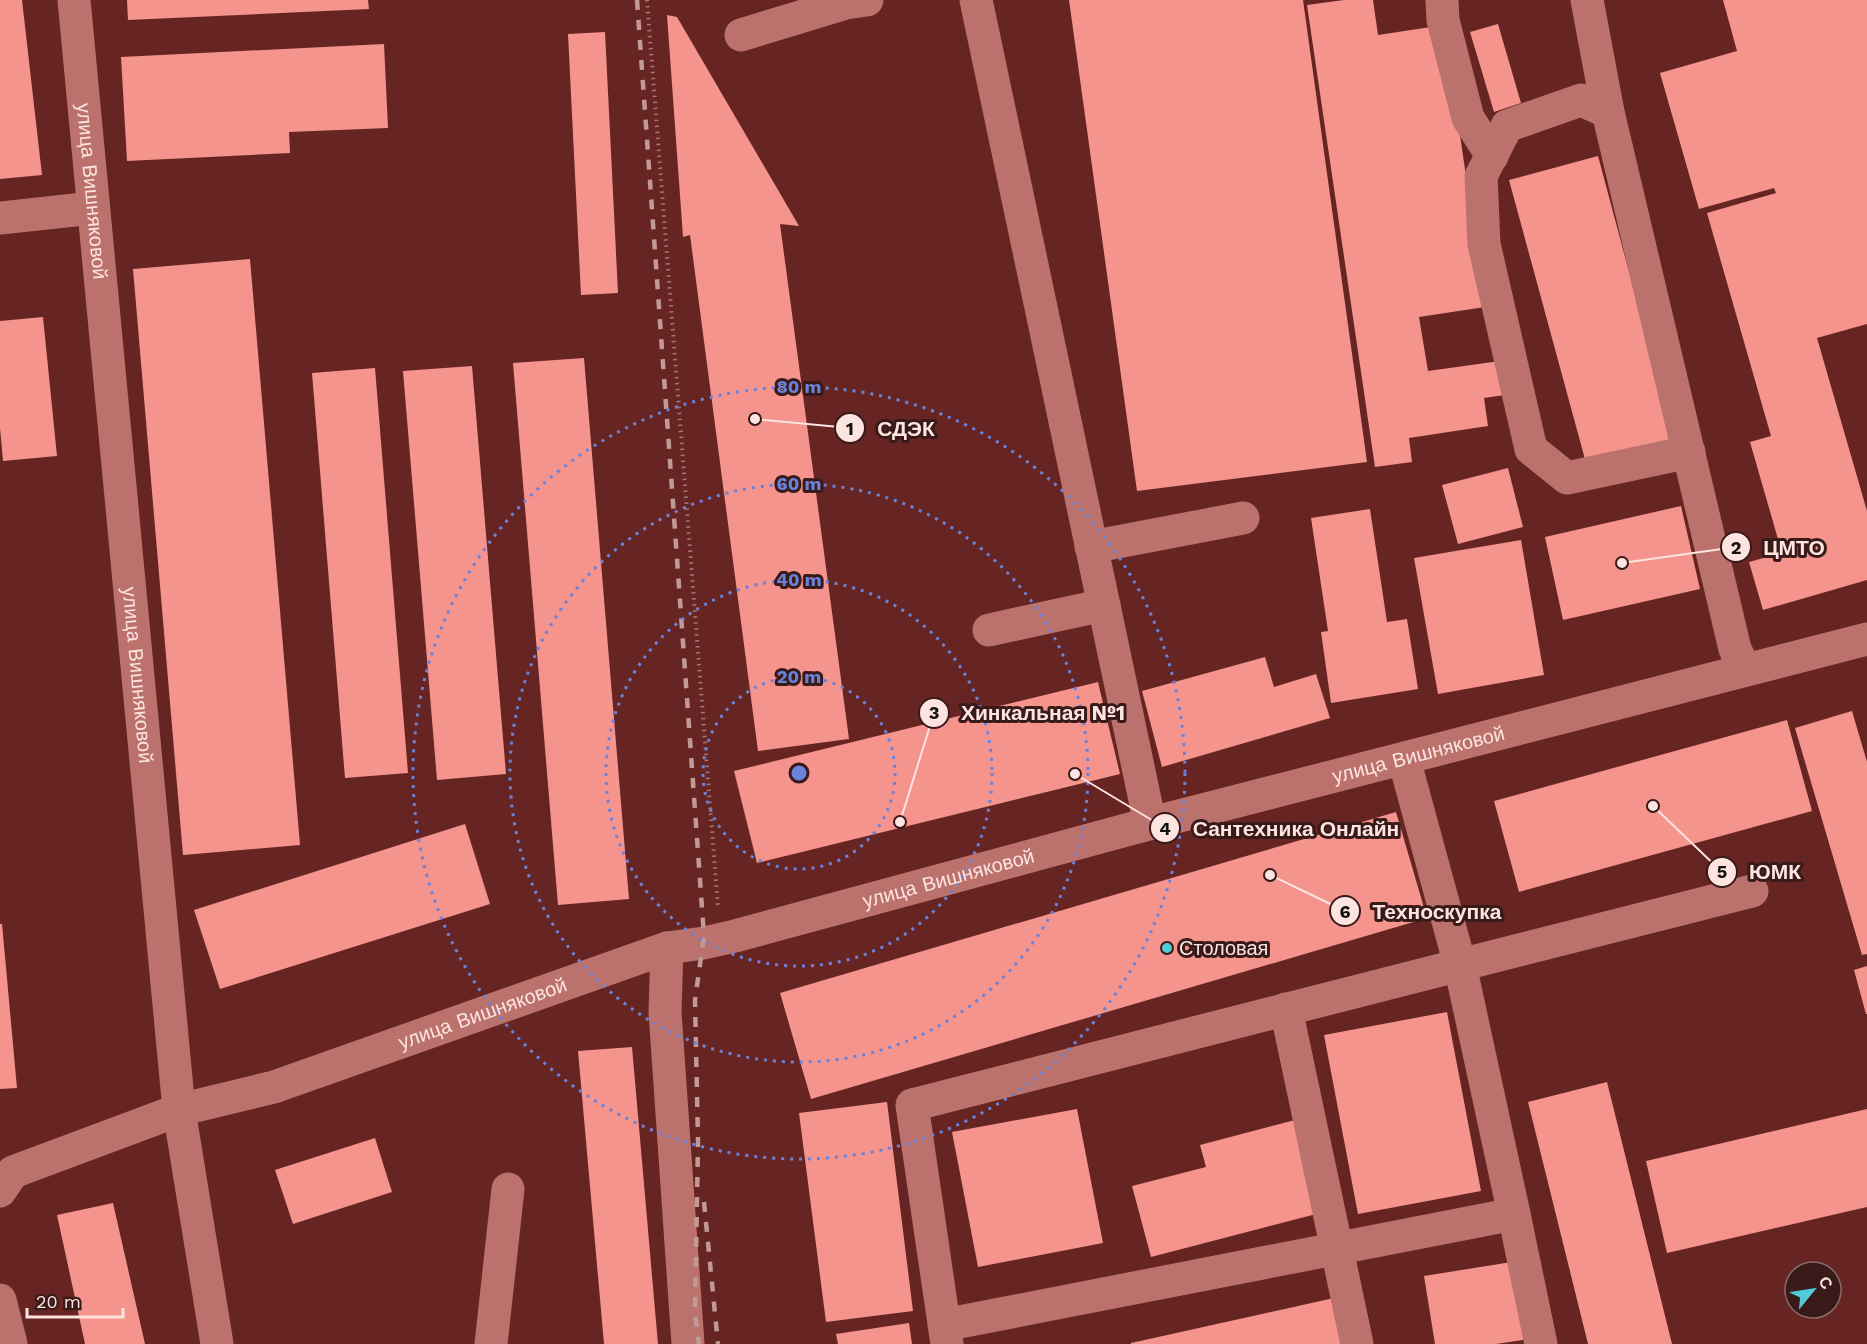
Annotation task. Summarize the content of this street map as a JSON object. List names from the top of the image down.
{
  "streets": {
    "street": ["улица Вишняковой"]
  },
  "places": [
    "СДЭК",
    "ЦМТО",
    "Сантехника Онлайн",
    "ЮМК",
    "Хинкальная №1",
    "Техноскупка",
    "Столовая"
  ],
  "scale_bar": "20 m",
  "north": "top right",
  "rings": [
    "80 m",
    "60 m",
    "40 m",
    "20 m"
  ]
}
